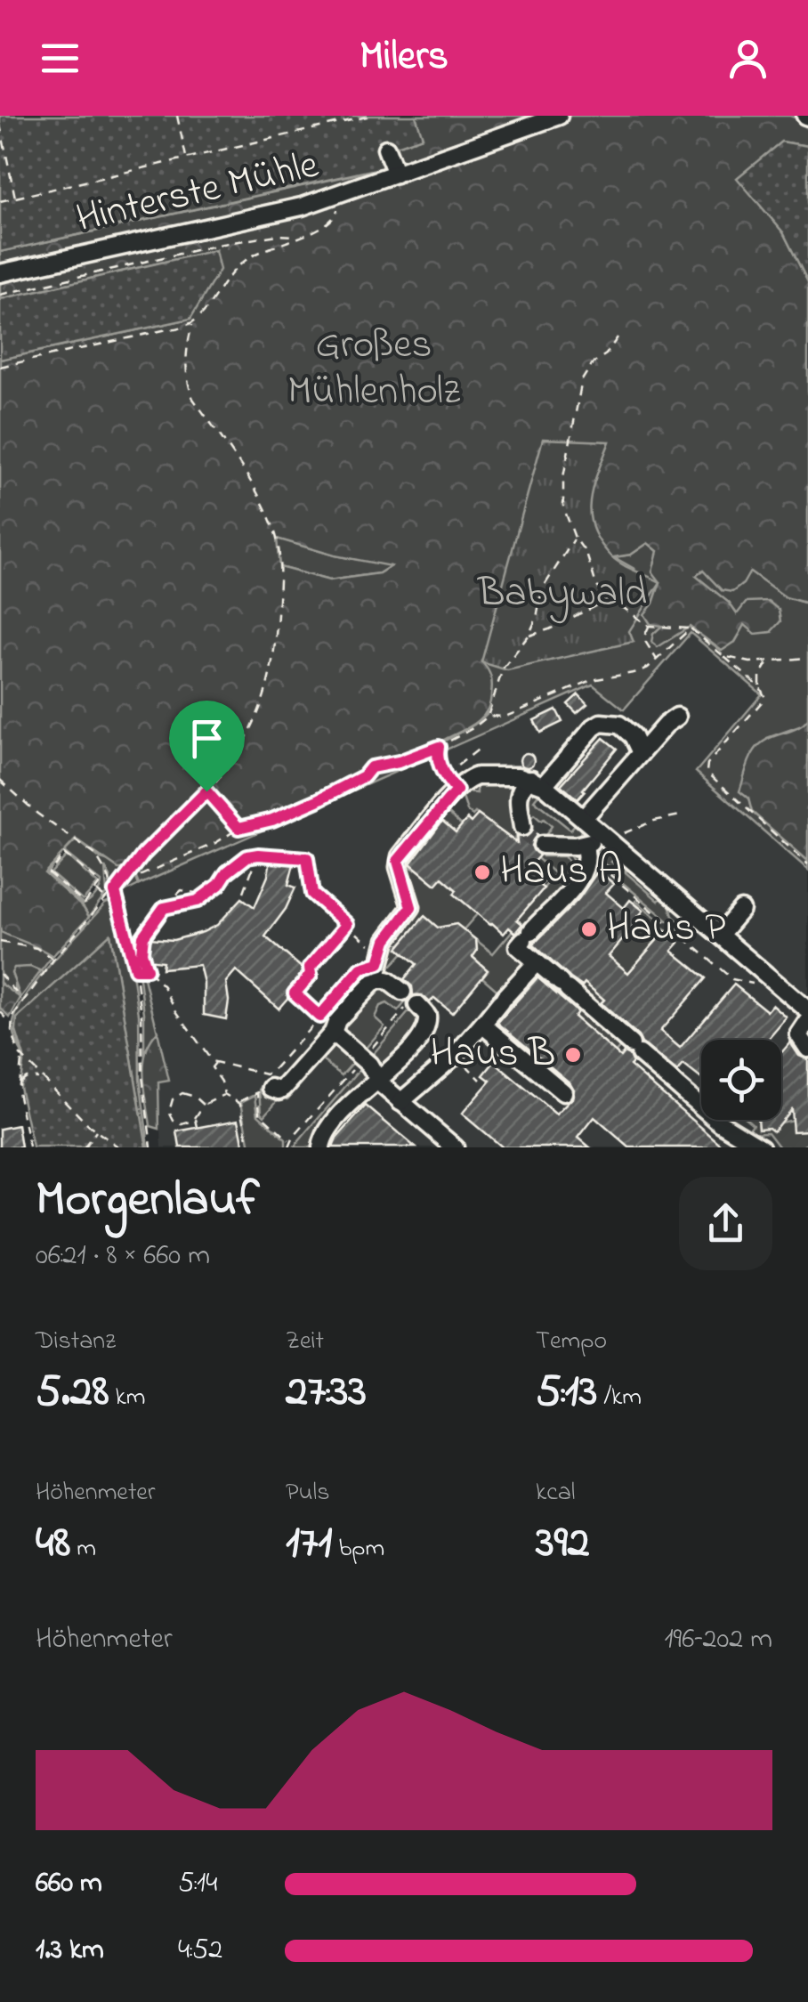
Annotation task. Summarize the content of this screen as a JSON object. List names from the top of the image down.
{
  "streets": {
    "street": ["Hinterste Mühle"]
  },
  "parks": ["Großes Mühlenholz", "Babywald"],
  "places": ["Haus A", "Haus P", "Haus B"],
  "page": {
    "header": "Milers",
    "heading": ["Morgenlauf", "06:21 · 8 × 660 m"],
    "stats": [
      ["Distanz", "5.28 km"],
      ["Zeit", "27:33"],
      ["Tempo", "5:13 /km"],
      ["Höhenmeter", "48 m"],
      ["Puls", "171 bpm"],
      ["kcal", "392"]
    ],
    "chart": ["Höhenmeter", "196–202 m"],
    "list": [
      {
        "name": "660 m",
        "note": "5:14"
      },
      {
        "name": "1.3 km",
        "note": "4:52"
      }
    ]
  }
}
